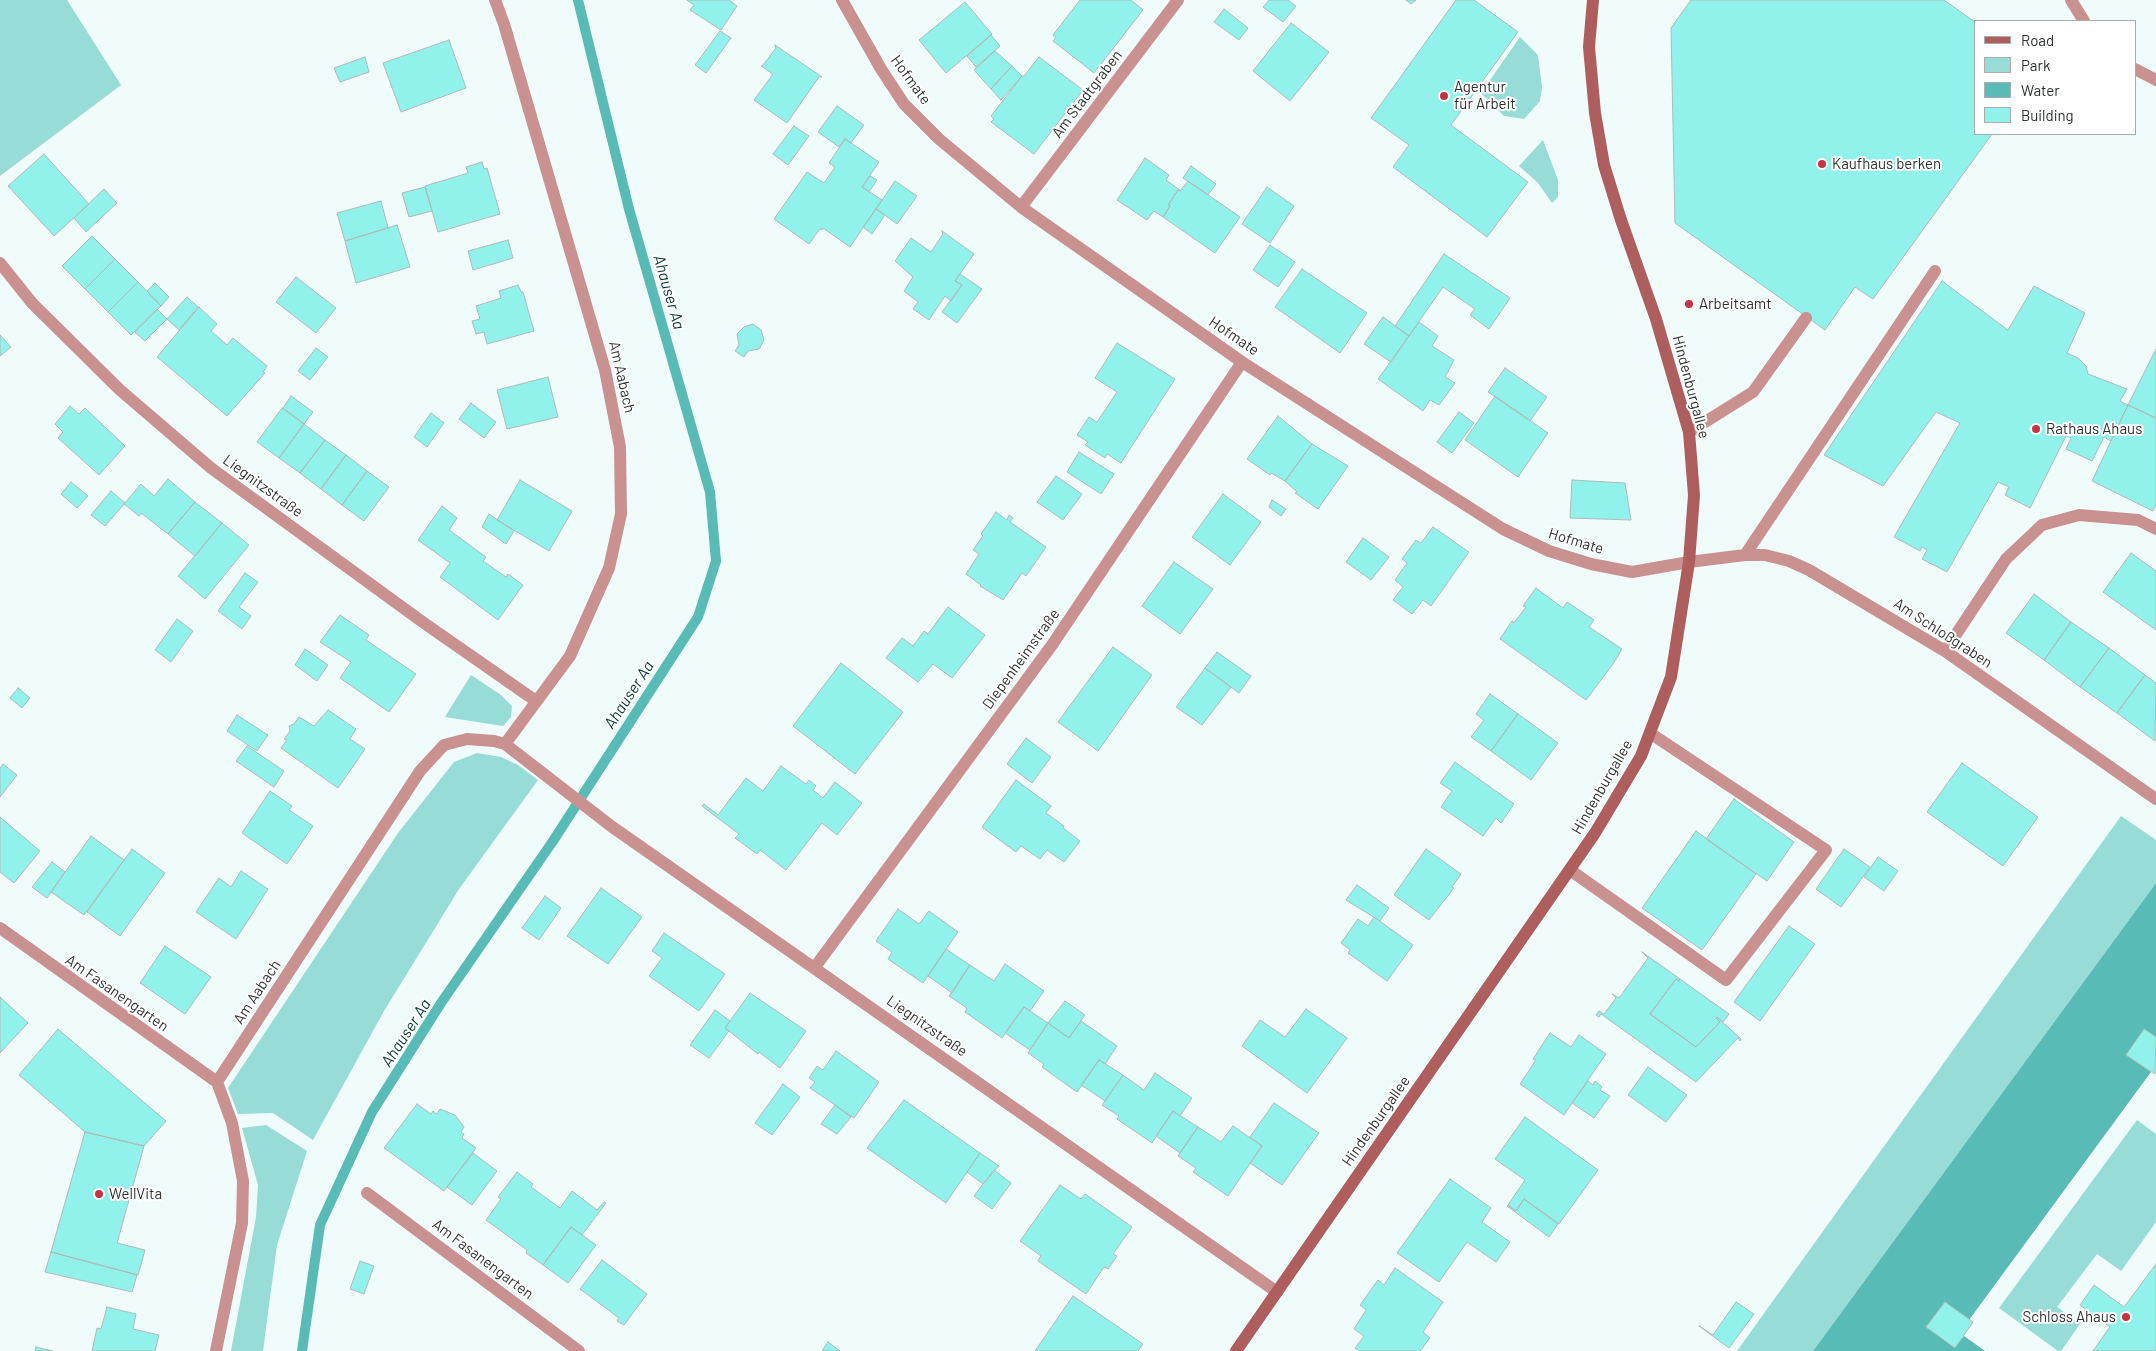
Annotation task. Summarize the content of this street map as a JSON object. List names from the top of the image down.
{
  "streets": {
    "street": [
      "Hofmate",
      "Am Stadtgraben",
      "Am Aabach",
      "Hindenburgallee",
      "Liegnitzstraße",
      "Am Schloßgraben",
      "Diepenheimstraße",
      "Am Fasanengarten"
    ]
  },
  "crossings": [
    ["Hofmate", "Am Stadtgraben"],
    ["Hofmate", "Hindenburgallee"],
    ["Hofmate", "Am Schloßgraben"],
    ["Hofmate", "Diepenheimstraße"],
    ["Am Aabach", "Liegnitzstraße"],
    ["Am Aabach", "Am Fasanengarten"],
    ["Hindenburgallee", "Liegnitzstraße"],
    ["Hindenburgallee", "Am Schloßgraben"],
    ["Liegnitzstraße", "Diepenheimstraße"]
  ],
  "water": ["Ahauser Aa"],
  "places": [
    "Agentur für Arbeit",
    "Kaufhaus berken",
    "Arbeitsamt",
    "Rathaus Ahaus",
    "WellVita",
    "Schloss Ahaus"
  ],
  "legend": [
    "Road",
    "Park",
    "Water",
    "Building"
  ]
}
